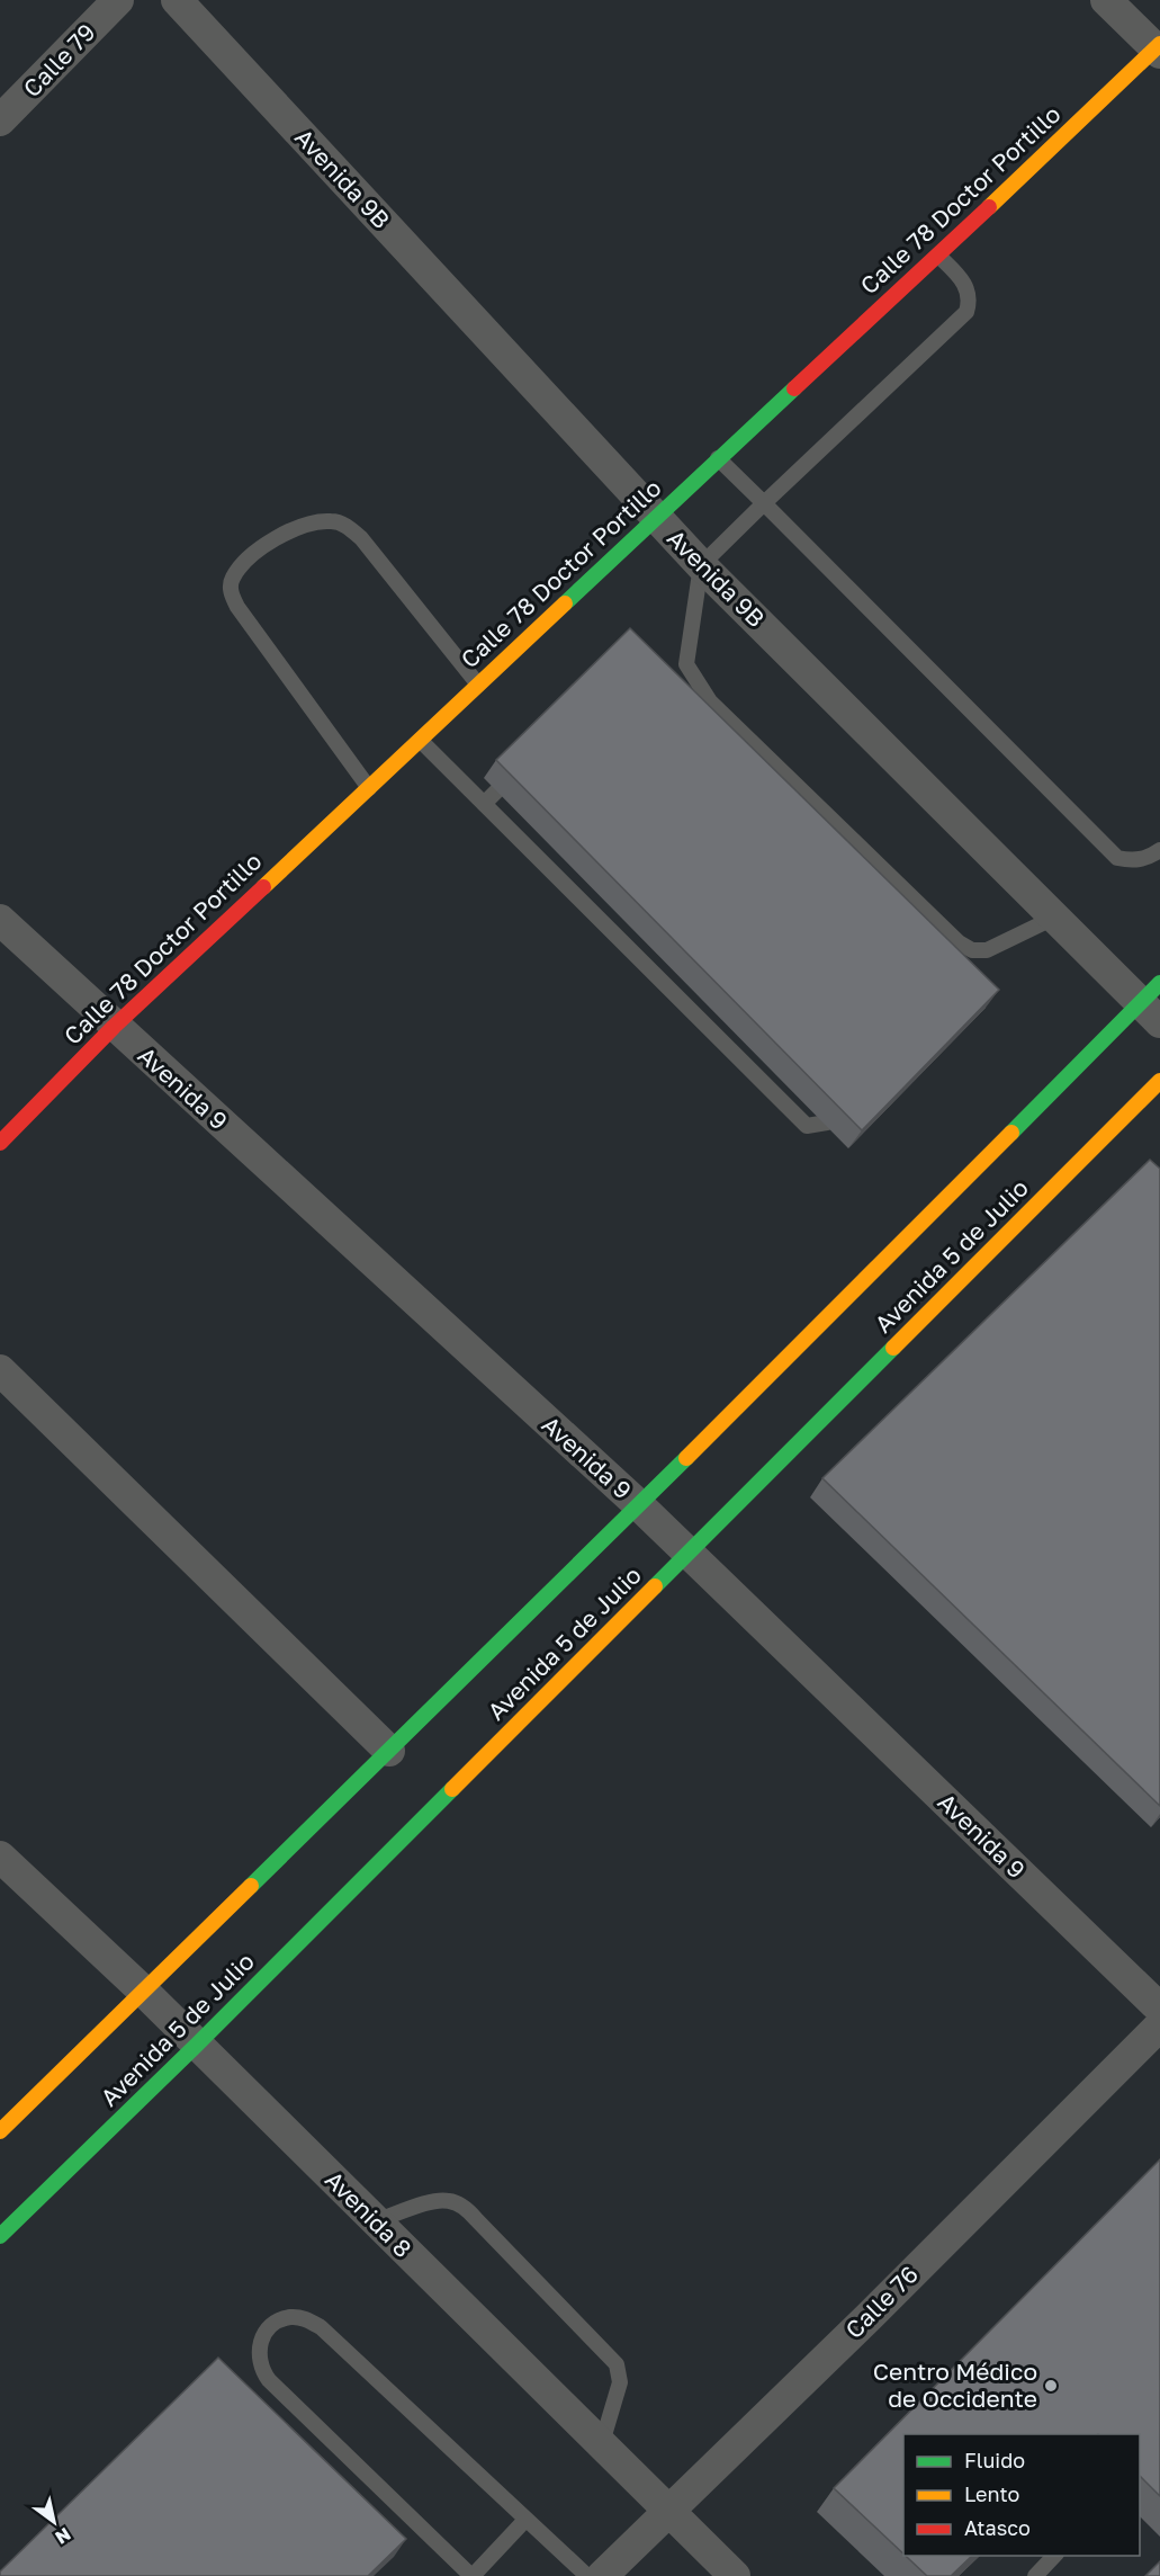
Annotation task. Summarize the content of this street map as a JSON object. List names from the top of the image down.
{
  "streets": {
    "main road": ["Calle 78 Doctor Portillo", "Avenida 5 de Julio"],
    "street": [
      "Calle 79",
      "Avenida 9B",
      "Avenida 9",
      "Avenida 8",
      "Calle 76"
    ]
  },
  "crossings": [
    ["Avenida 9B", "Calle 78 Doctor Portillo"],
    ["Avenida 9B", "Avenida 5 de Julio"],
    ["Calle 78 Doctor Portillo", "Avenida 9"],
    ["Avenida 9", "Avenida 5 de Julio"],
    ["Avenida 5 de Julio", "Avenida 8"],
    ["Avenida 8", "Calle 76"]
  ],
  "places": ["Centro Médico de Occidente"],
  "legend": ["Fluido", "Lento", "Atasco"],
  "north": "bottom right"
}
